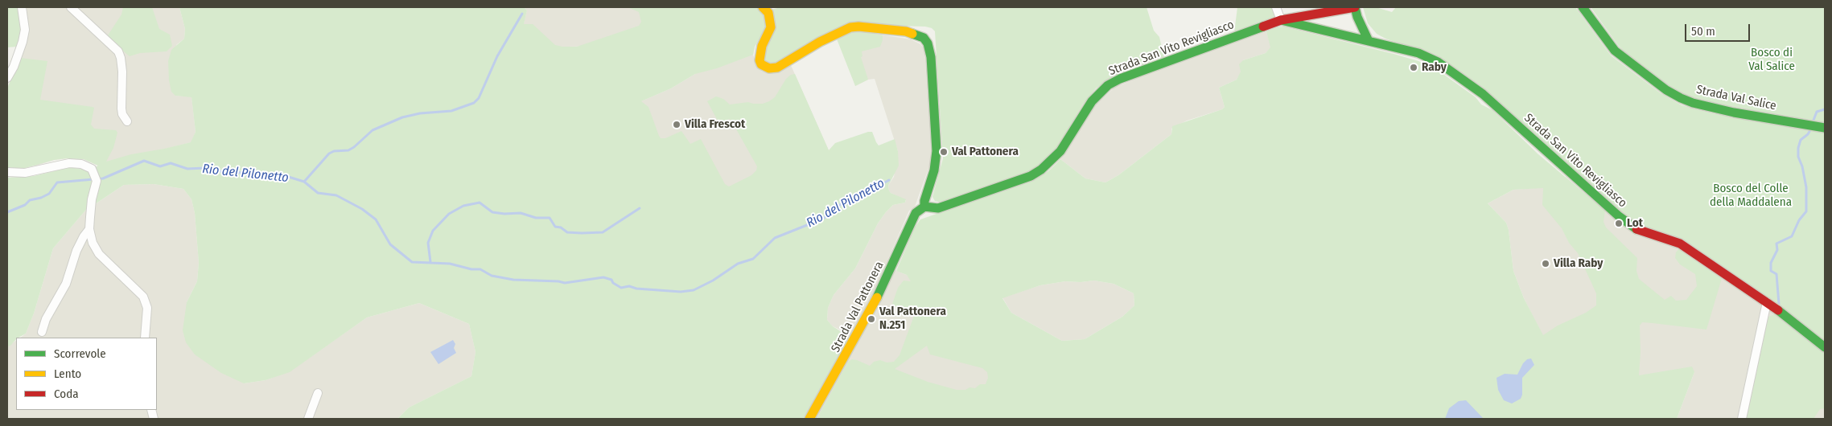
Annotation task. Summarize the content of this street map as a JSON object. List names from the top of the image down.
{
  "streets": {
    "street": ["Strada San Vito Revigliasco", "Strada Val Salice", "Strada Val Pattonera"]
  },
  "crossings": [
    ["Strada San Vito Revigliasco", "Strada Val Pattonera"]
  ],
  "water": ["Rio del Pilonetto"],
  "parks": ["Bosco di Val Salice", "Bosco del Colle della Maddalena"],
  "places": [
    "Raby",
    "Villa Frescot",
    "Val Pattonera",
    "Lot",
    "Villa Raby",
    "Val Pattonera N.251"
  ],
  "legend": ["Scorrevole", "Lento", "Coda"],
  "scale_bar": "50 m"
}
